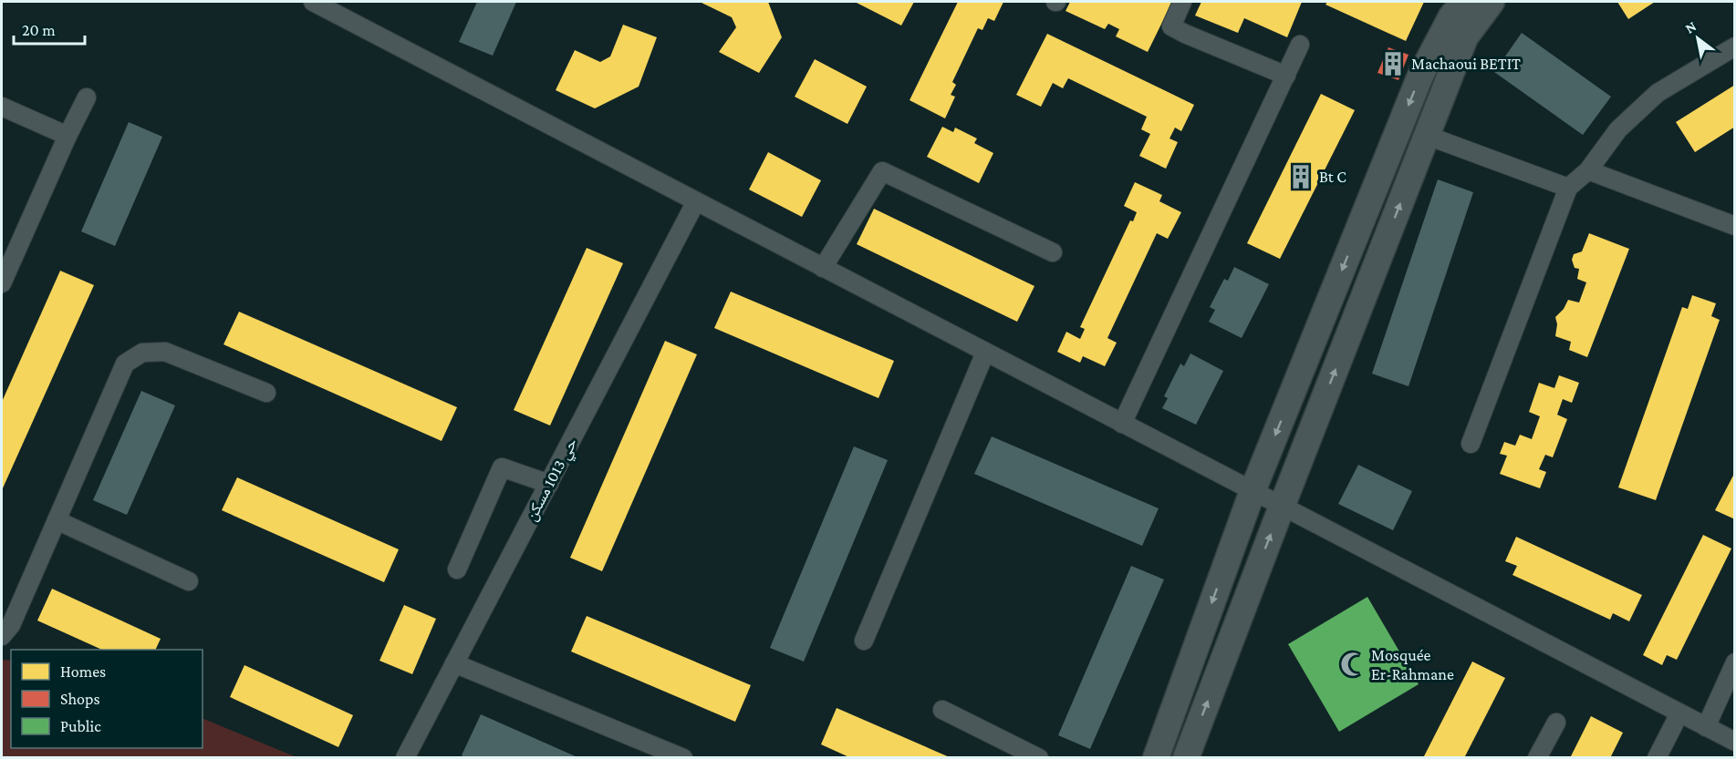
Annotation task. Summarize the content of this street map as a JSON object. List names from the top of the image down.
{
  "streets": {
    "street": ["حي 1013 مسكن"]
  },
  "places": {
    "building": ["Machaoui BETIT", "Bt C"],
    "mosque": ["Mosquée Er-Rahmane"]
  },
  "legend": ["Homes", "Shops", "Public"],
  "scale_bar": "20 m",
  "north": "top left"
}
